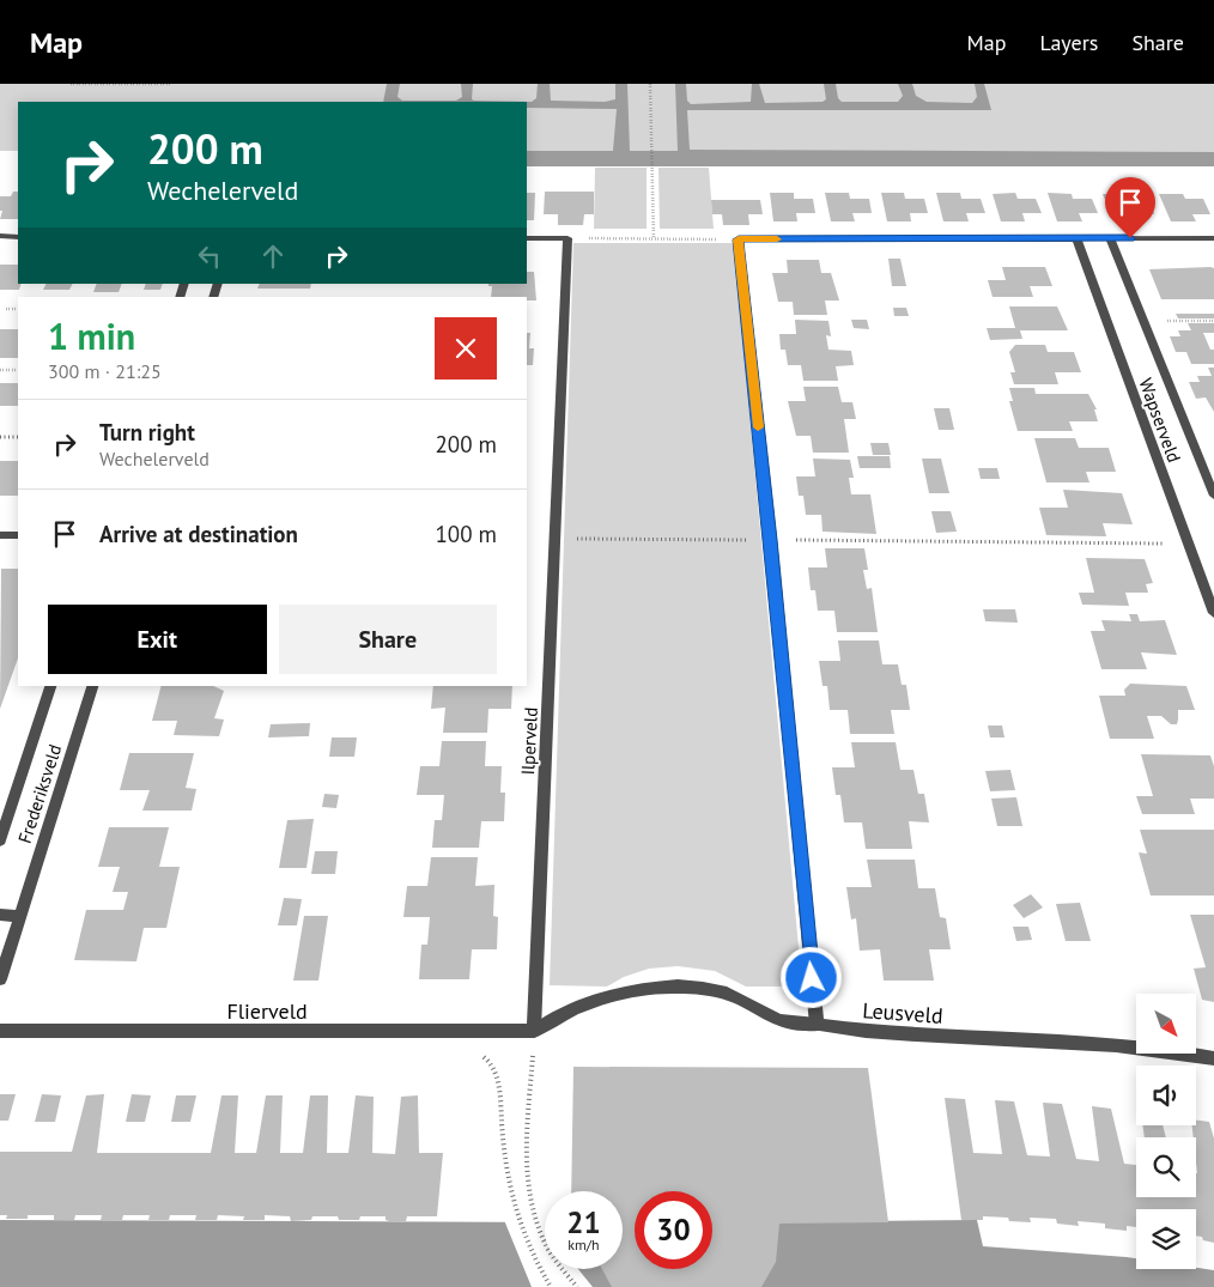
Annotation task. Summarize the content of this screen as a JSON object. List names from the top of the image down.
{
  "streets": {
    "street": [
      "Wapserveld",
      "Ilperveld",
      "Frederiksveld",
      "Flierveld",
      "Leusveld"
    ]
  },
  "crossings": [
    ["Ilperveld", "Flierveld"],
    ["Ilperveld", "Leusveld"],
    ["Flierveld", "Leusveld"]
  ],
  "north": "bottom right",
  "page": {
    "header": "Map",
    "nav": ["Map", "Layers", "Share"],
    "turn": ["200 m", "Wechelerveld"],
    "heading": ["1 min", "300 m · 21:25"],
    "list": [
      {
        "name": "Turn right",
        "note": "Wechelerveld",
        "value": "200 m"
      },
      {
        "name": "Arrive at destination",
        "value": "100 m"
      }
    ],
    "buttons": ["Exit", "Share"],
    "speed": "21 km/h",
    "limit": "30"
  }
}
